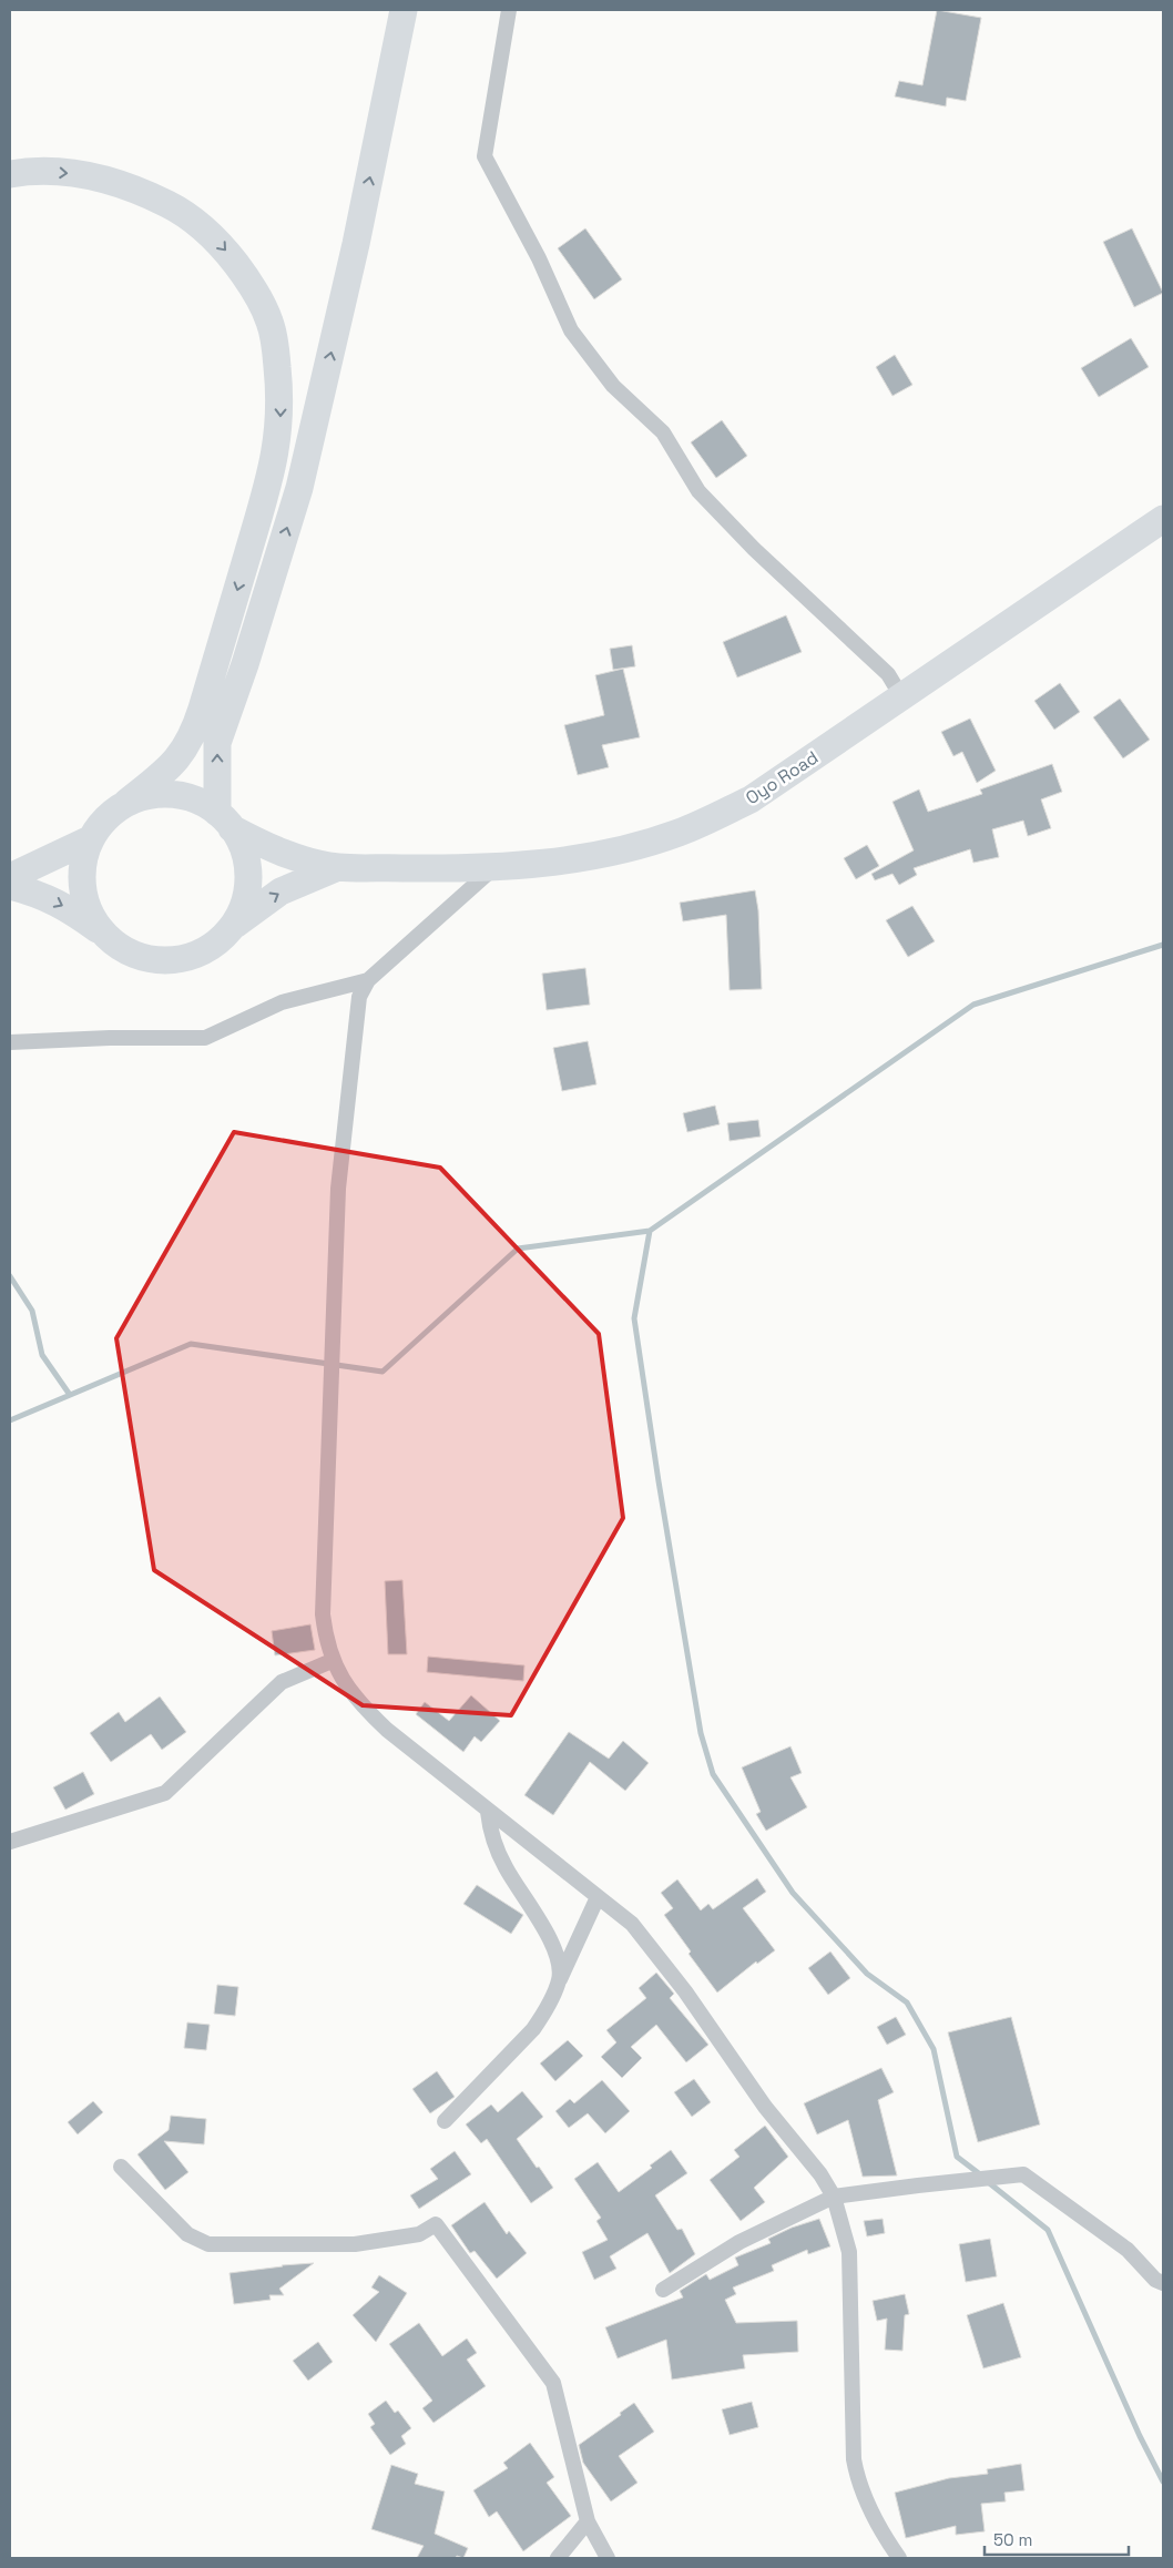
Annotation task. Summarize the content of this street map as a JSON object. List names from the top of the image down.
{
  "streets": {
    "highway": ["Oyo Road"]
  },
  "scale_bar": "50 m"
}
